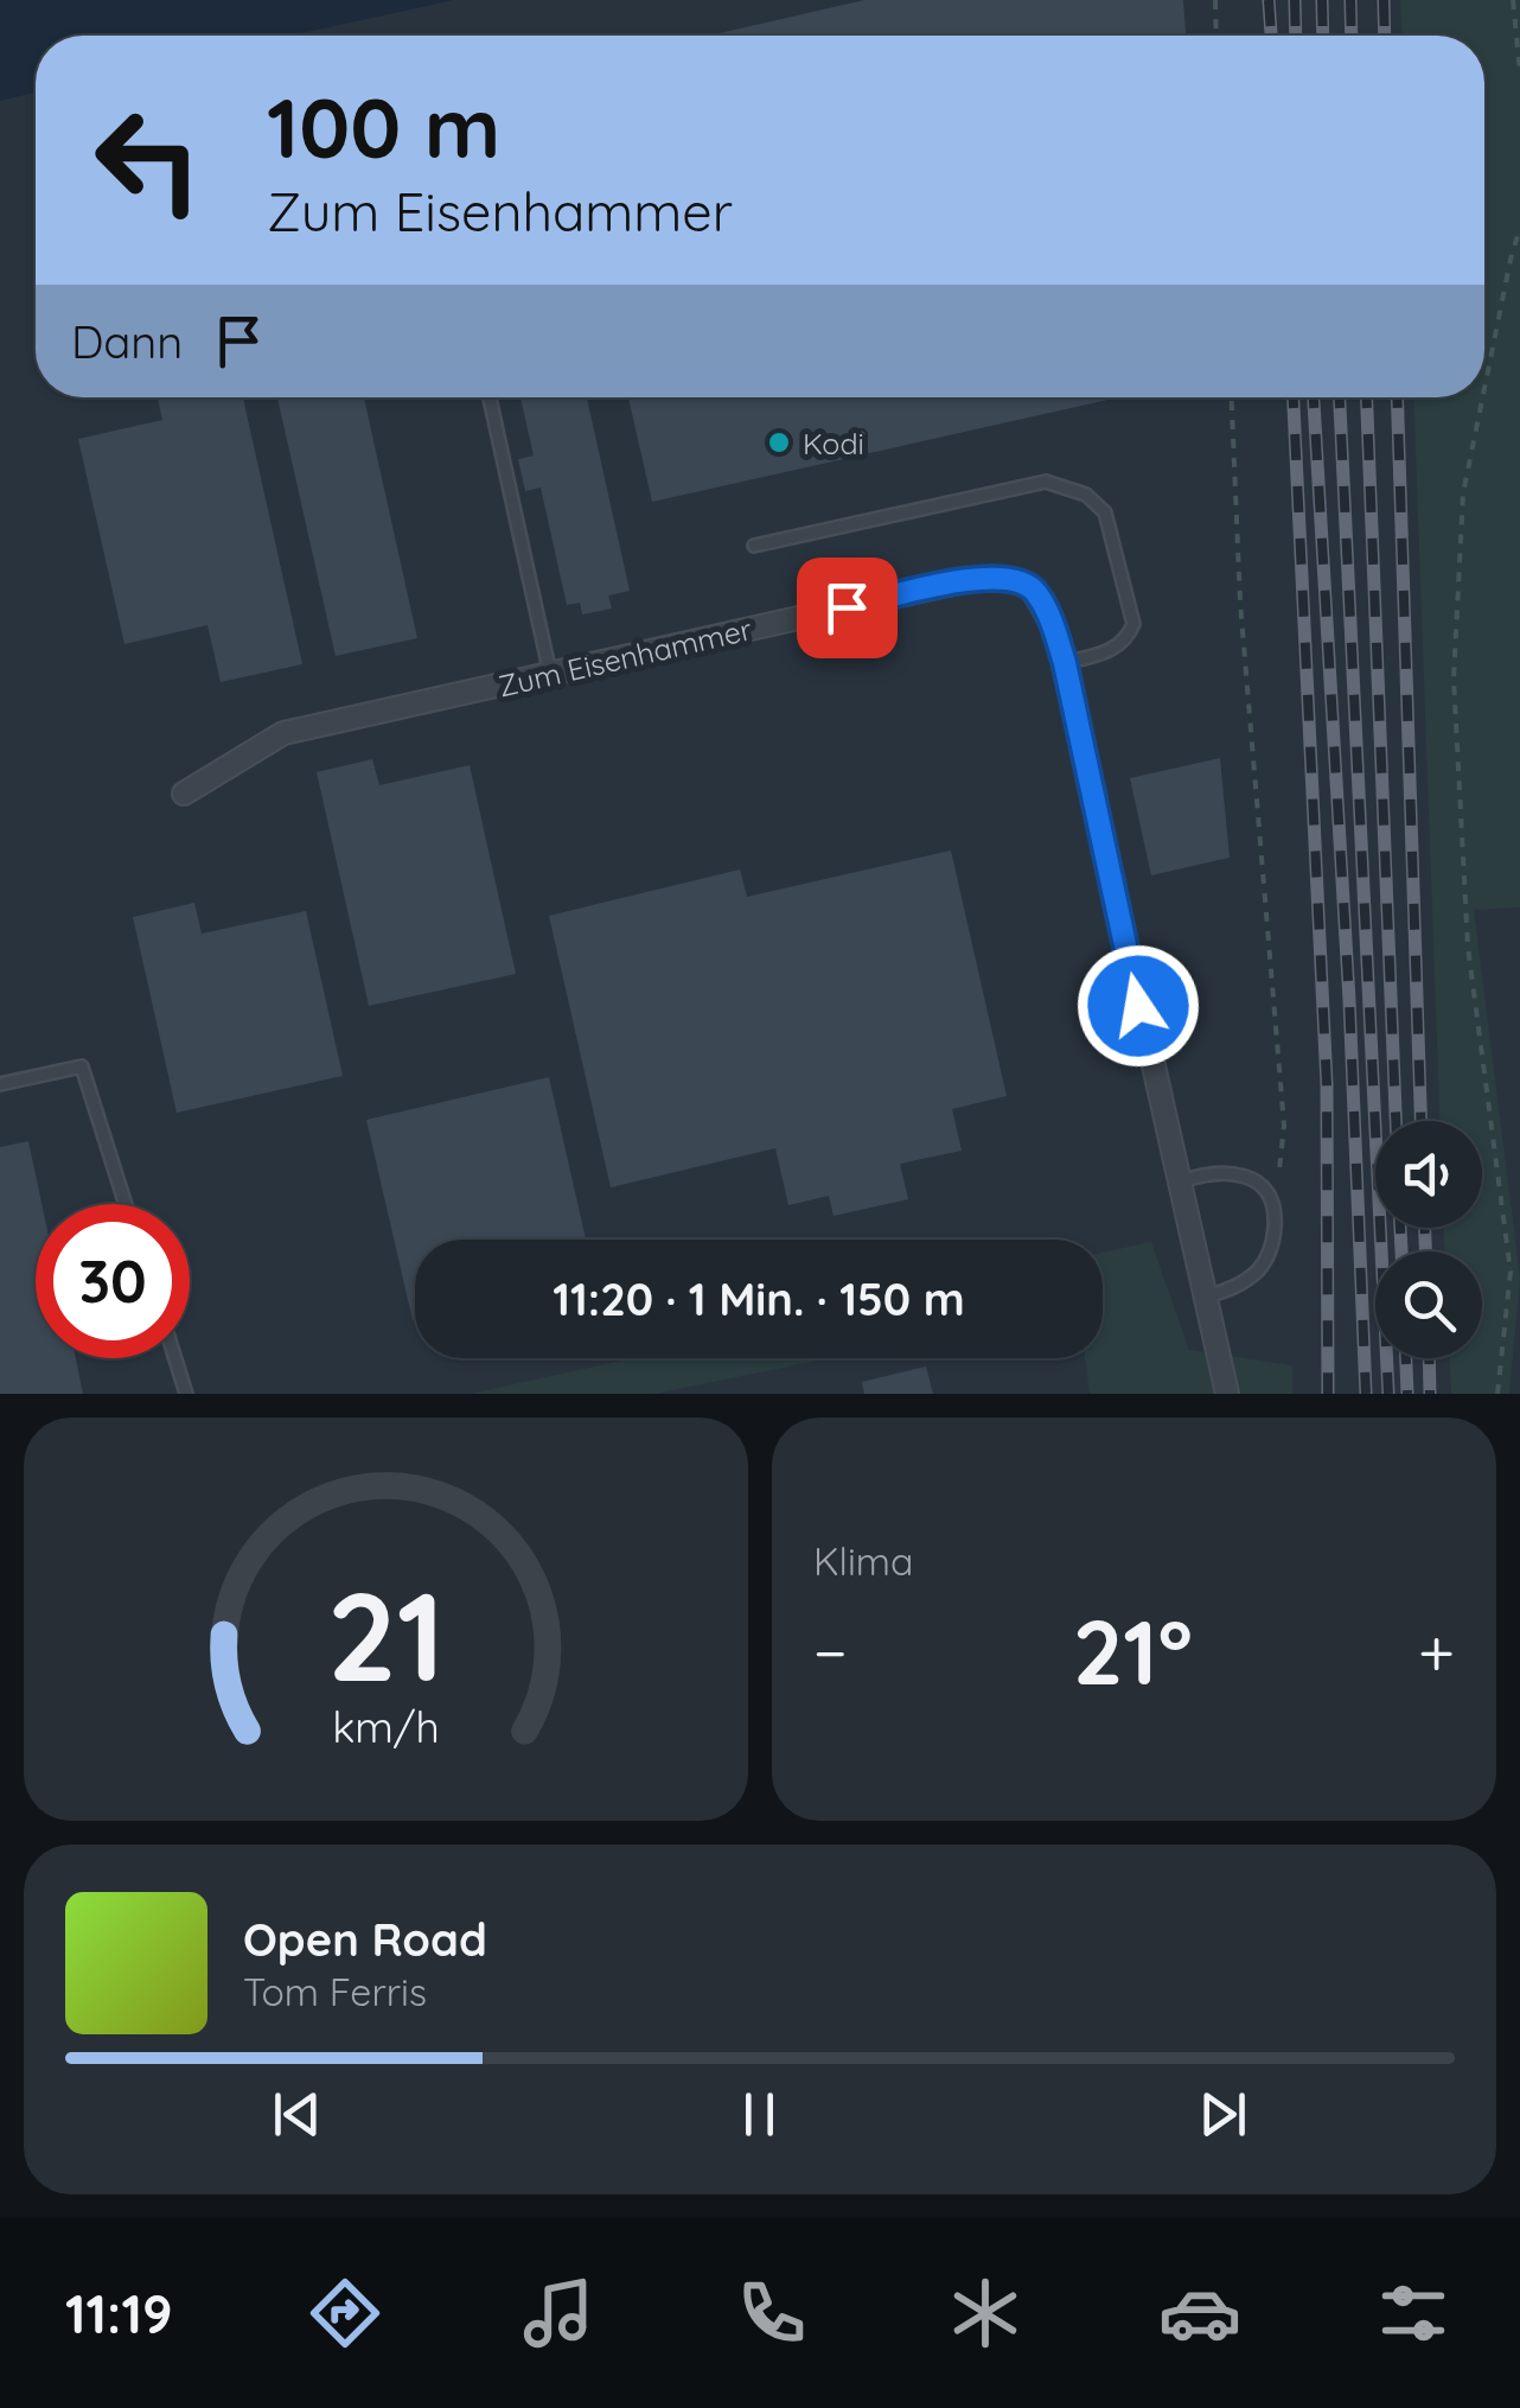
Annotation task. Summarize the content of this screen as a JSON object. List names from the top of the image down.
{
  "streets": {
    "street": ["Zum Eisenhammer"]
  },
  "places": ["Kodi"],
  "page": {
    "turn": ["100 m", "Zum Eisenhammer"],
    "then": "Dann",
    "limit": "30",
    "trip": "11:20 · 1 Min. · 150 m",
    "tile": "Klima",
    "heat": ["−", "21°", "+"],
    "song": ["Open Road", "Tom Ferris"],
    "tabs": "11:19",
    "gauge": ["21", "km/h"]
  }
}
